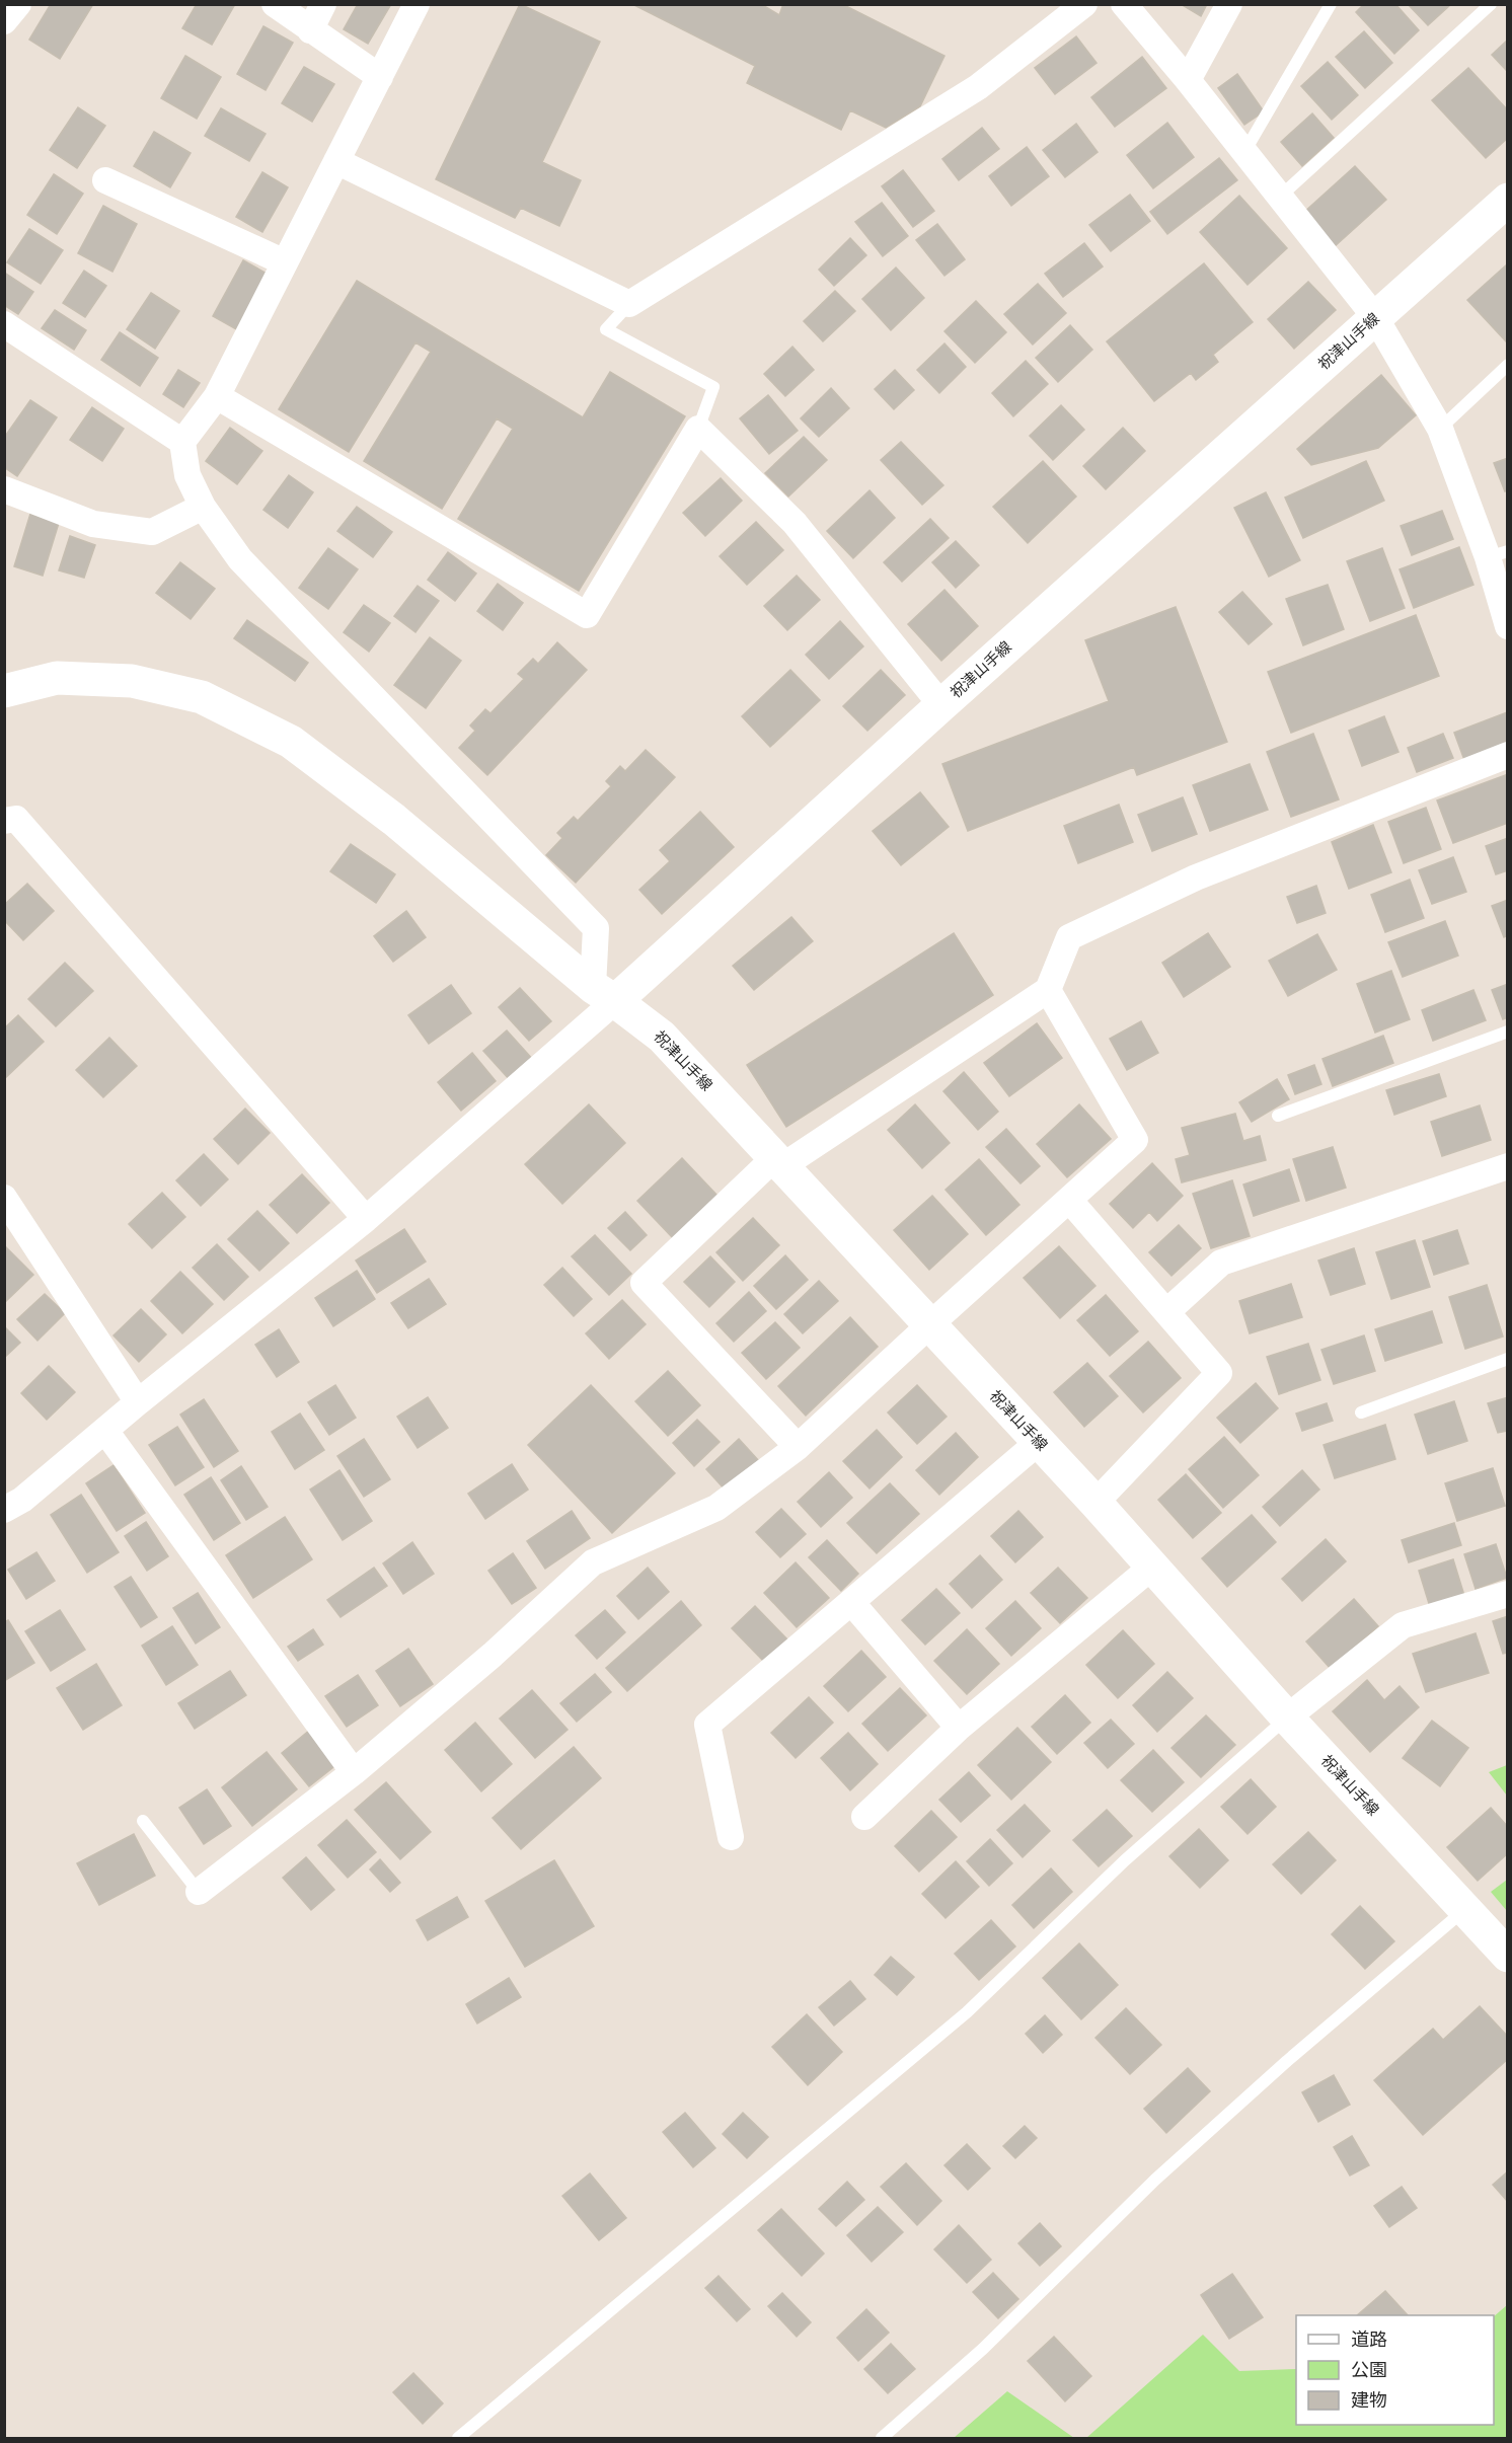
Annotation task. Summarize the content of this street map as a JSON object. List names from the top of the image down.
{
  "streets": {
    "street": ["祝津山手線"]
  },
  "legend": ["道路", "公園", "建物"]
}
